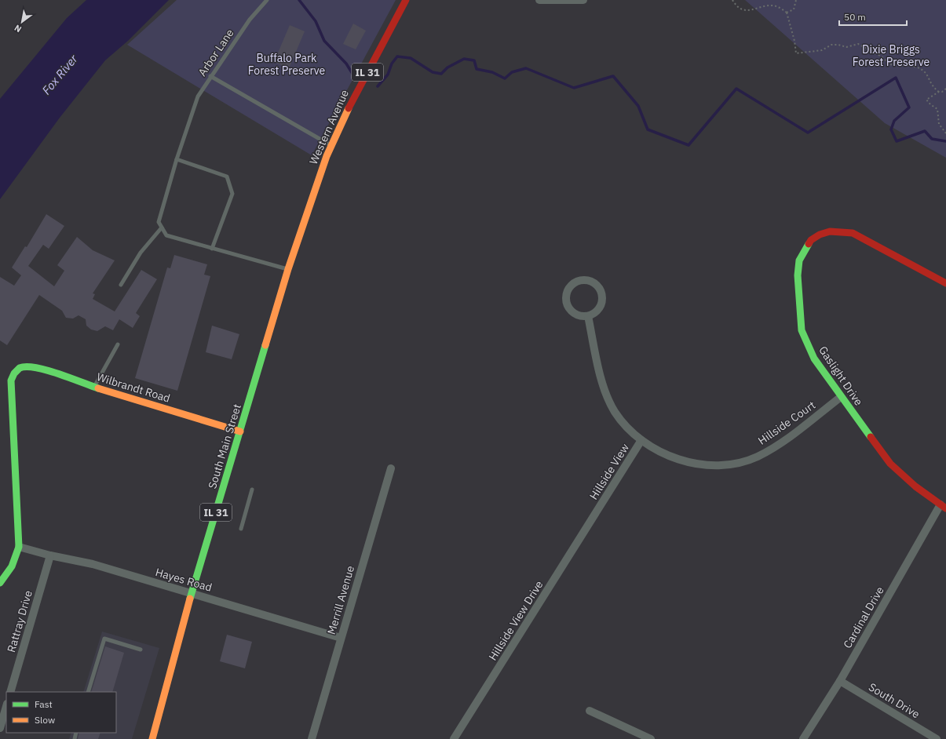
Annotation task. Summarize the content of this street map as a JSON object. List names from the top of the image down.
{
  "streets": {
    "street": [
      "IL 31",
      "Western Avenue",
      "Gaslight Drive",
      "Wilbrandt Road",
      "Hillside Court",
      "South Main Street",
      "Hillside View",
      "Hayes Road",
      "Merrill Avenue",
      "Cardinal Drive",
      "Hillside View Drive",
      "Rattray Drive",
      "South Drive"
    ],
    "lane": ["Arbor Lane"]
  },
  "crossings": [
    ["Western Avenue", "South Main Street"],
    ["Gaslight Drive", "Hillside Court"],
    ["Gaslight Drive", "Cardinal Drive"],
    ["Wilbrandt Road", "South Main Street"],
    ["Wilbrandt Road", "Hayes Road"],
    ["Hillside Court", "Hillside View"],
    ["South Main Street", "Hayes Road"],
    ["Hillside View", "Hillside View Drive"],
    ["Hayes Road", "Merrill Avenue"],
    ["Hayes Road", "Rattray Drive"],
    ["Cardinal Drive", "South Drive"]
  ],
  "water": ["Fox River"],
  "parks": ["Dixie Briggs Forest Preserve", "Buffalo Park Forest Preserve"],
  "legend": ["Fast", "Slow"],
  "scale_bar": "50 m",
  "north": "bottom left"
}
